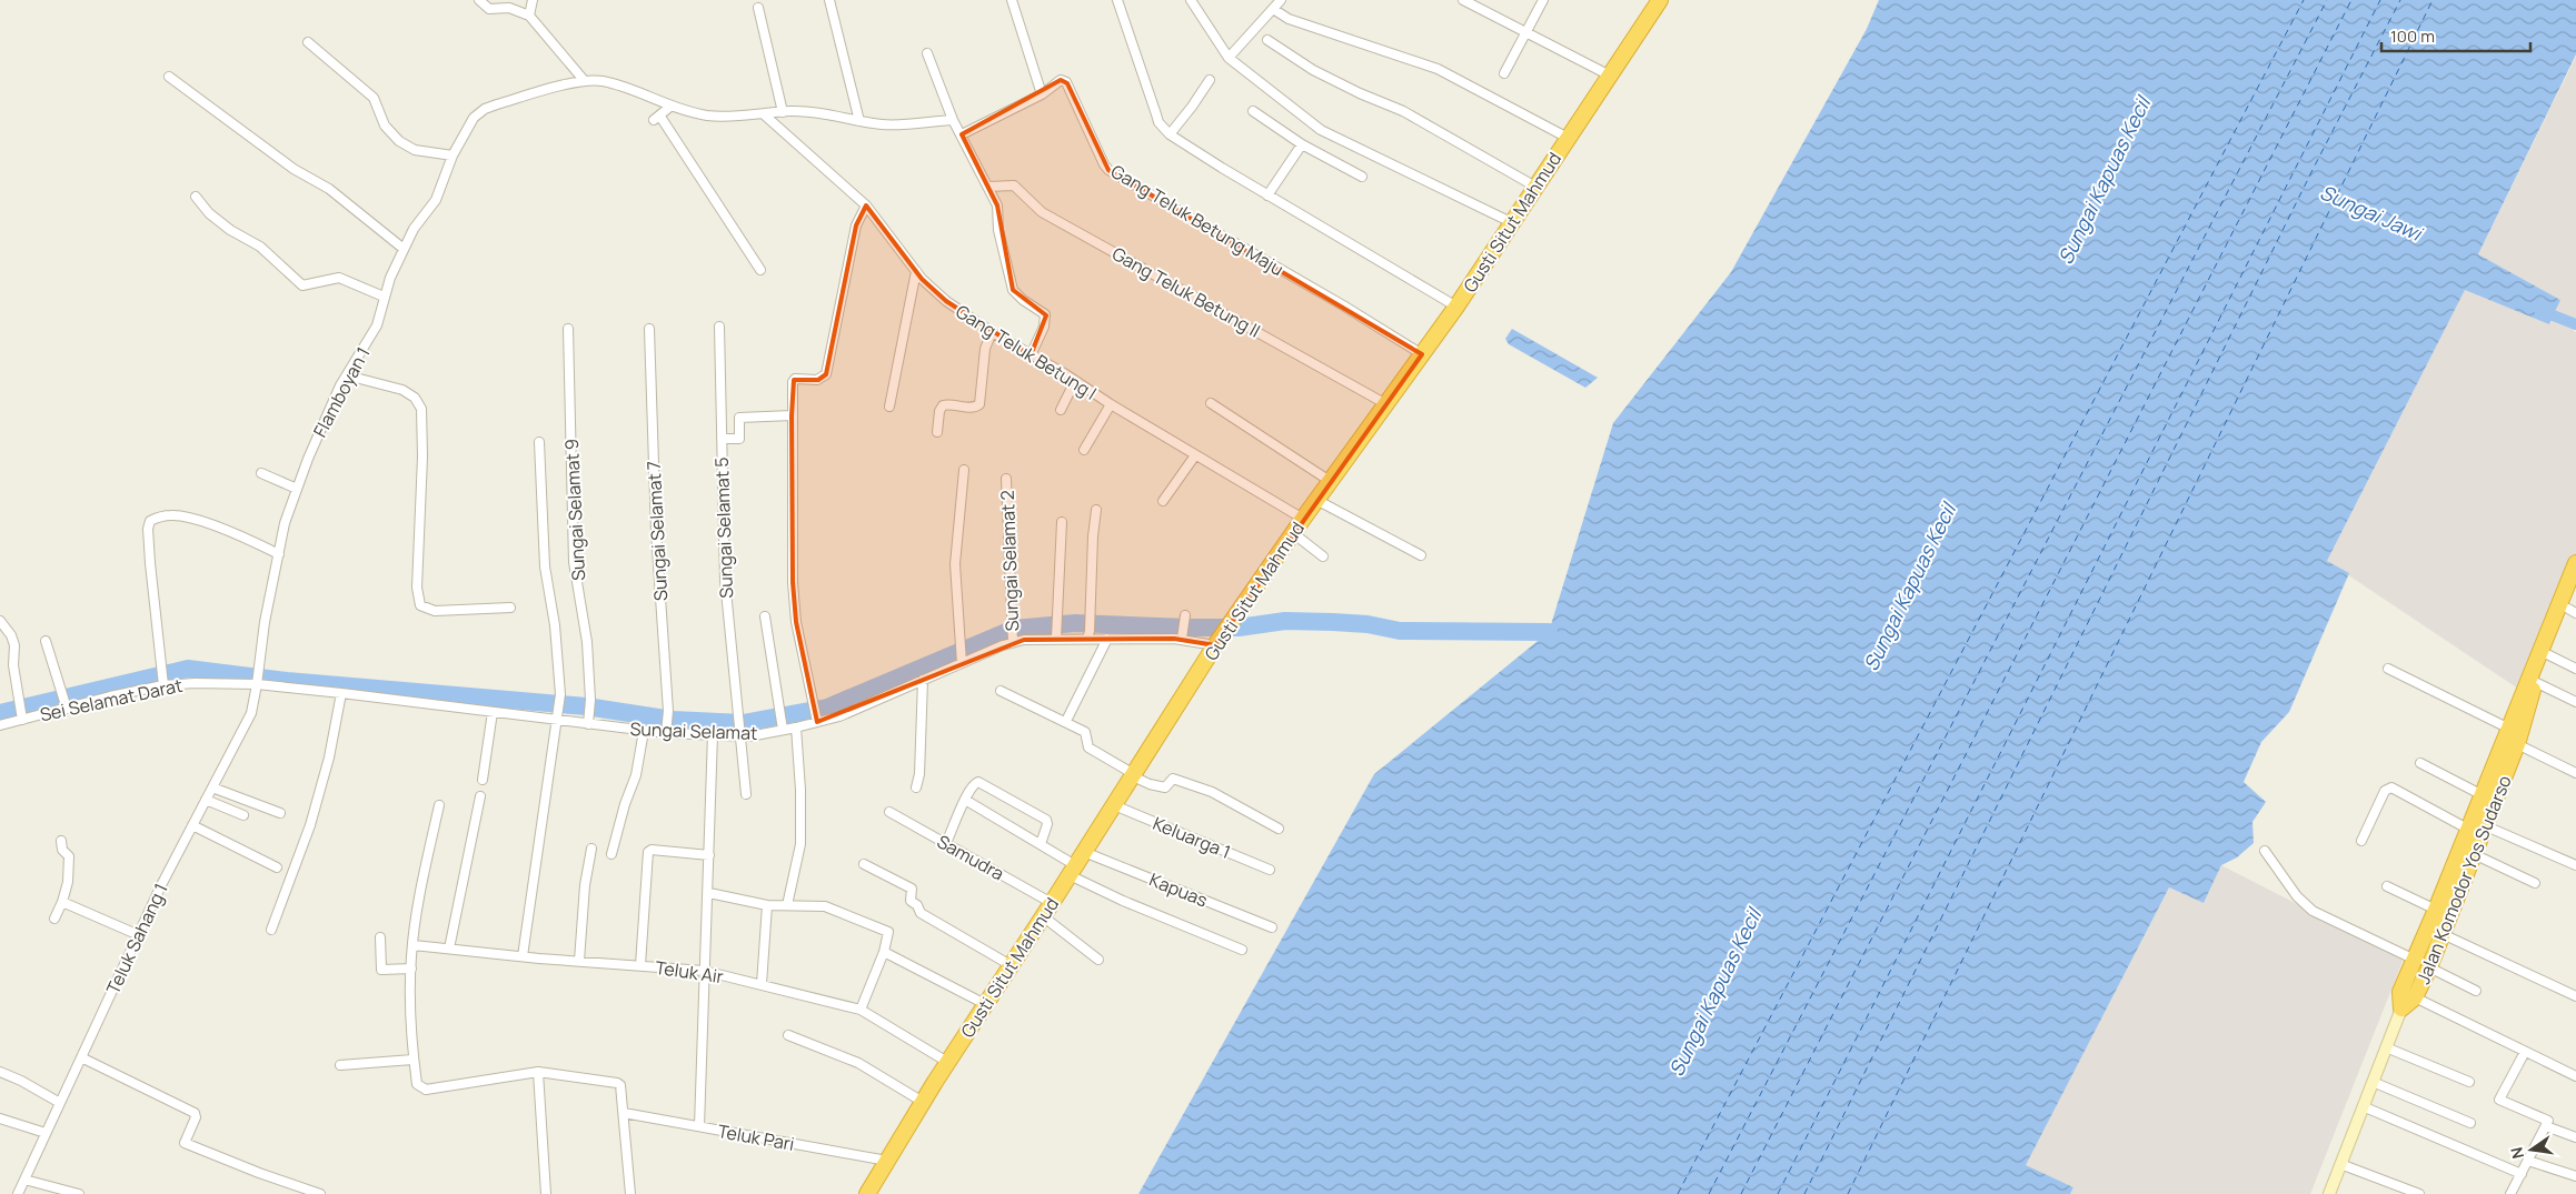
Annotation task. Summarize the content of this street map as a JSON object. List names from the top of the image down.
{
  "streets": {
    "highway": ["Gusti Situt Mahmud", "Jalan Komodor Yos Sudarso"],
    "street": [
      "Gang Teluk Betung Maju",
      "Gang Teluk Betung II",
      "Gang Teluk Betung I",
      "Flamboyan 1",
      "Sungai Selamat 9",
      "Sungai Selamat 5",
      "Sungai Selamat 7",
      "Sungai Selamat 2",
      "Sei Selamat Darat",
      "Sungai Selamat",
      "Keluarga 1",
      "Samudra",
      "Kapuas",
      "Teluk Sahang 1",
      "Teluk Air",
      "Teluk Pari"
    ]
  },
  "crossings": [
    ["Gang Teluk Betung Maju", "Gusti Situt Mahmud"],
    ["Gusti Situt Mahmud", "Gang Teluk Betung II"],
    ["Gusti Situt Mahmud", "Gang Teluk Betung I"],
    ["Gusti Situt Mahmud", "Sungai Selamat"],
    ["Gusti Situt Mahmud", "Keluarga 1"],
    ["Gusti Situt Mahmud", "Samudra"],
    ["Gusti Situt Mahmud", "Kapuas"],
    ["Gusti Situt Mahmud", "Teluk Air"],
    ["Gusti Situt Mahmud", "Teluk Pari"],
    ["Flamboyan 1", "Sei Selamat Darat"],
    ["Flamboyan 1", "Sungai Selamat"],
    ["Flamboyan 1", "Teluk Sahang 1"],
    ["Sungai Selamat 9", "Sungai Selamat"],
    ["Sungai Selamat 5", "Sungai Selamat"],
    ["Sungai Selamat 7", "Sungai Selamat"],
    ["Sungai Selamat 2", "Sungai Selamat"],
    ["Sei Selamat Darat", "Sungai Selamat"],
    ["Sei Selamat Darat", "Teluk Sahang 1"],
    ["Sungai Selamat", "Teluk Sahang 1"]
  ],
  "water": ["Sungai Kapuas Kecil", "Sungai Jawi"],
  "scale_bar": "100 m",
  "north": "left"
}
